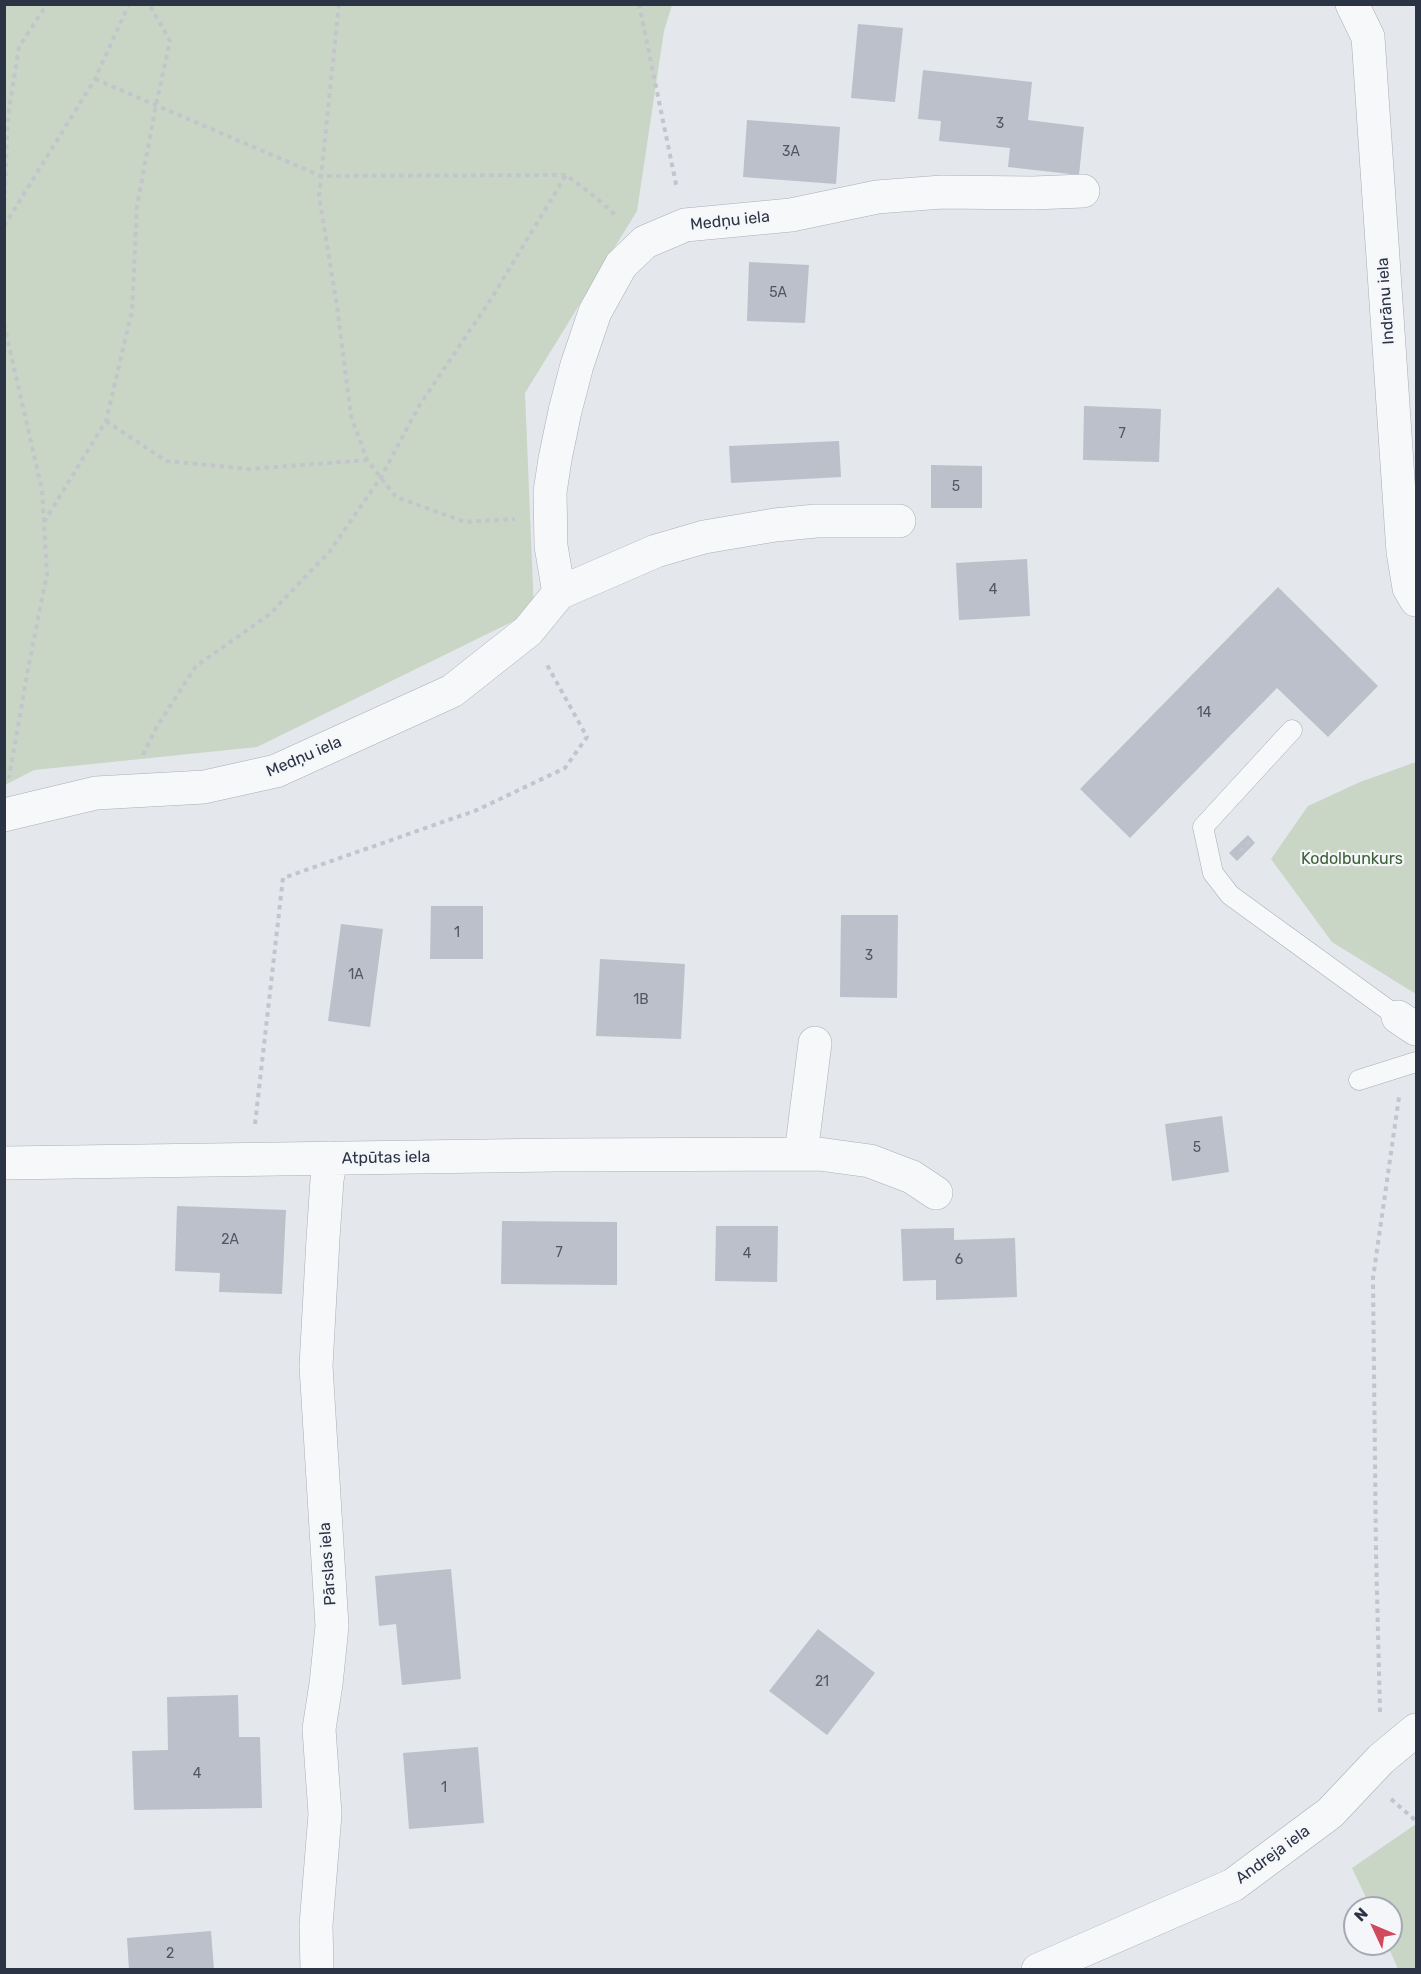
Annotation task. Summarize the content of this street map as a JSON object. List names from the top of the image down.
{
  "streets": {
    "street": [
      "Medņu iela",
      "Indrānu iela",
      "Atpūtas iela",
      "Pārslas iela",
      "Andreja iela"
    ]
  },
  "crossings": [
    ["Atpūtas iela", "Pārslas iela"]
  ],
  "parks": ["Kodolbunkurs"],
  "house_numbers": [
    "3",
    "3A",
    "5A",
    "7",
    "5",
    "4",
    "14",
    "1",
    "3",
    "1A",
    "1B",
    "5",
    "2A",
    "7",
    "4",
    "6",
    "21",
    "4",
    "1",
    "2"
  ],
  "north": "top left"
}
